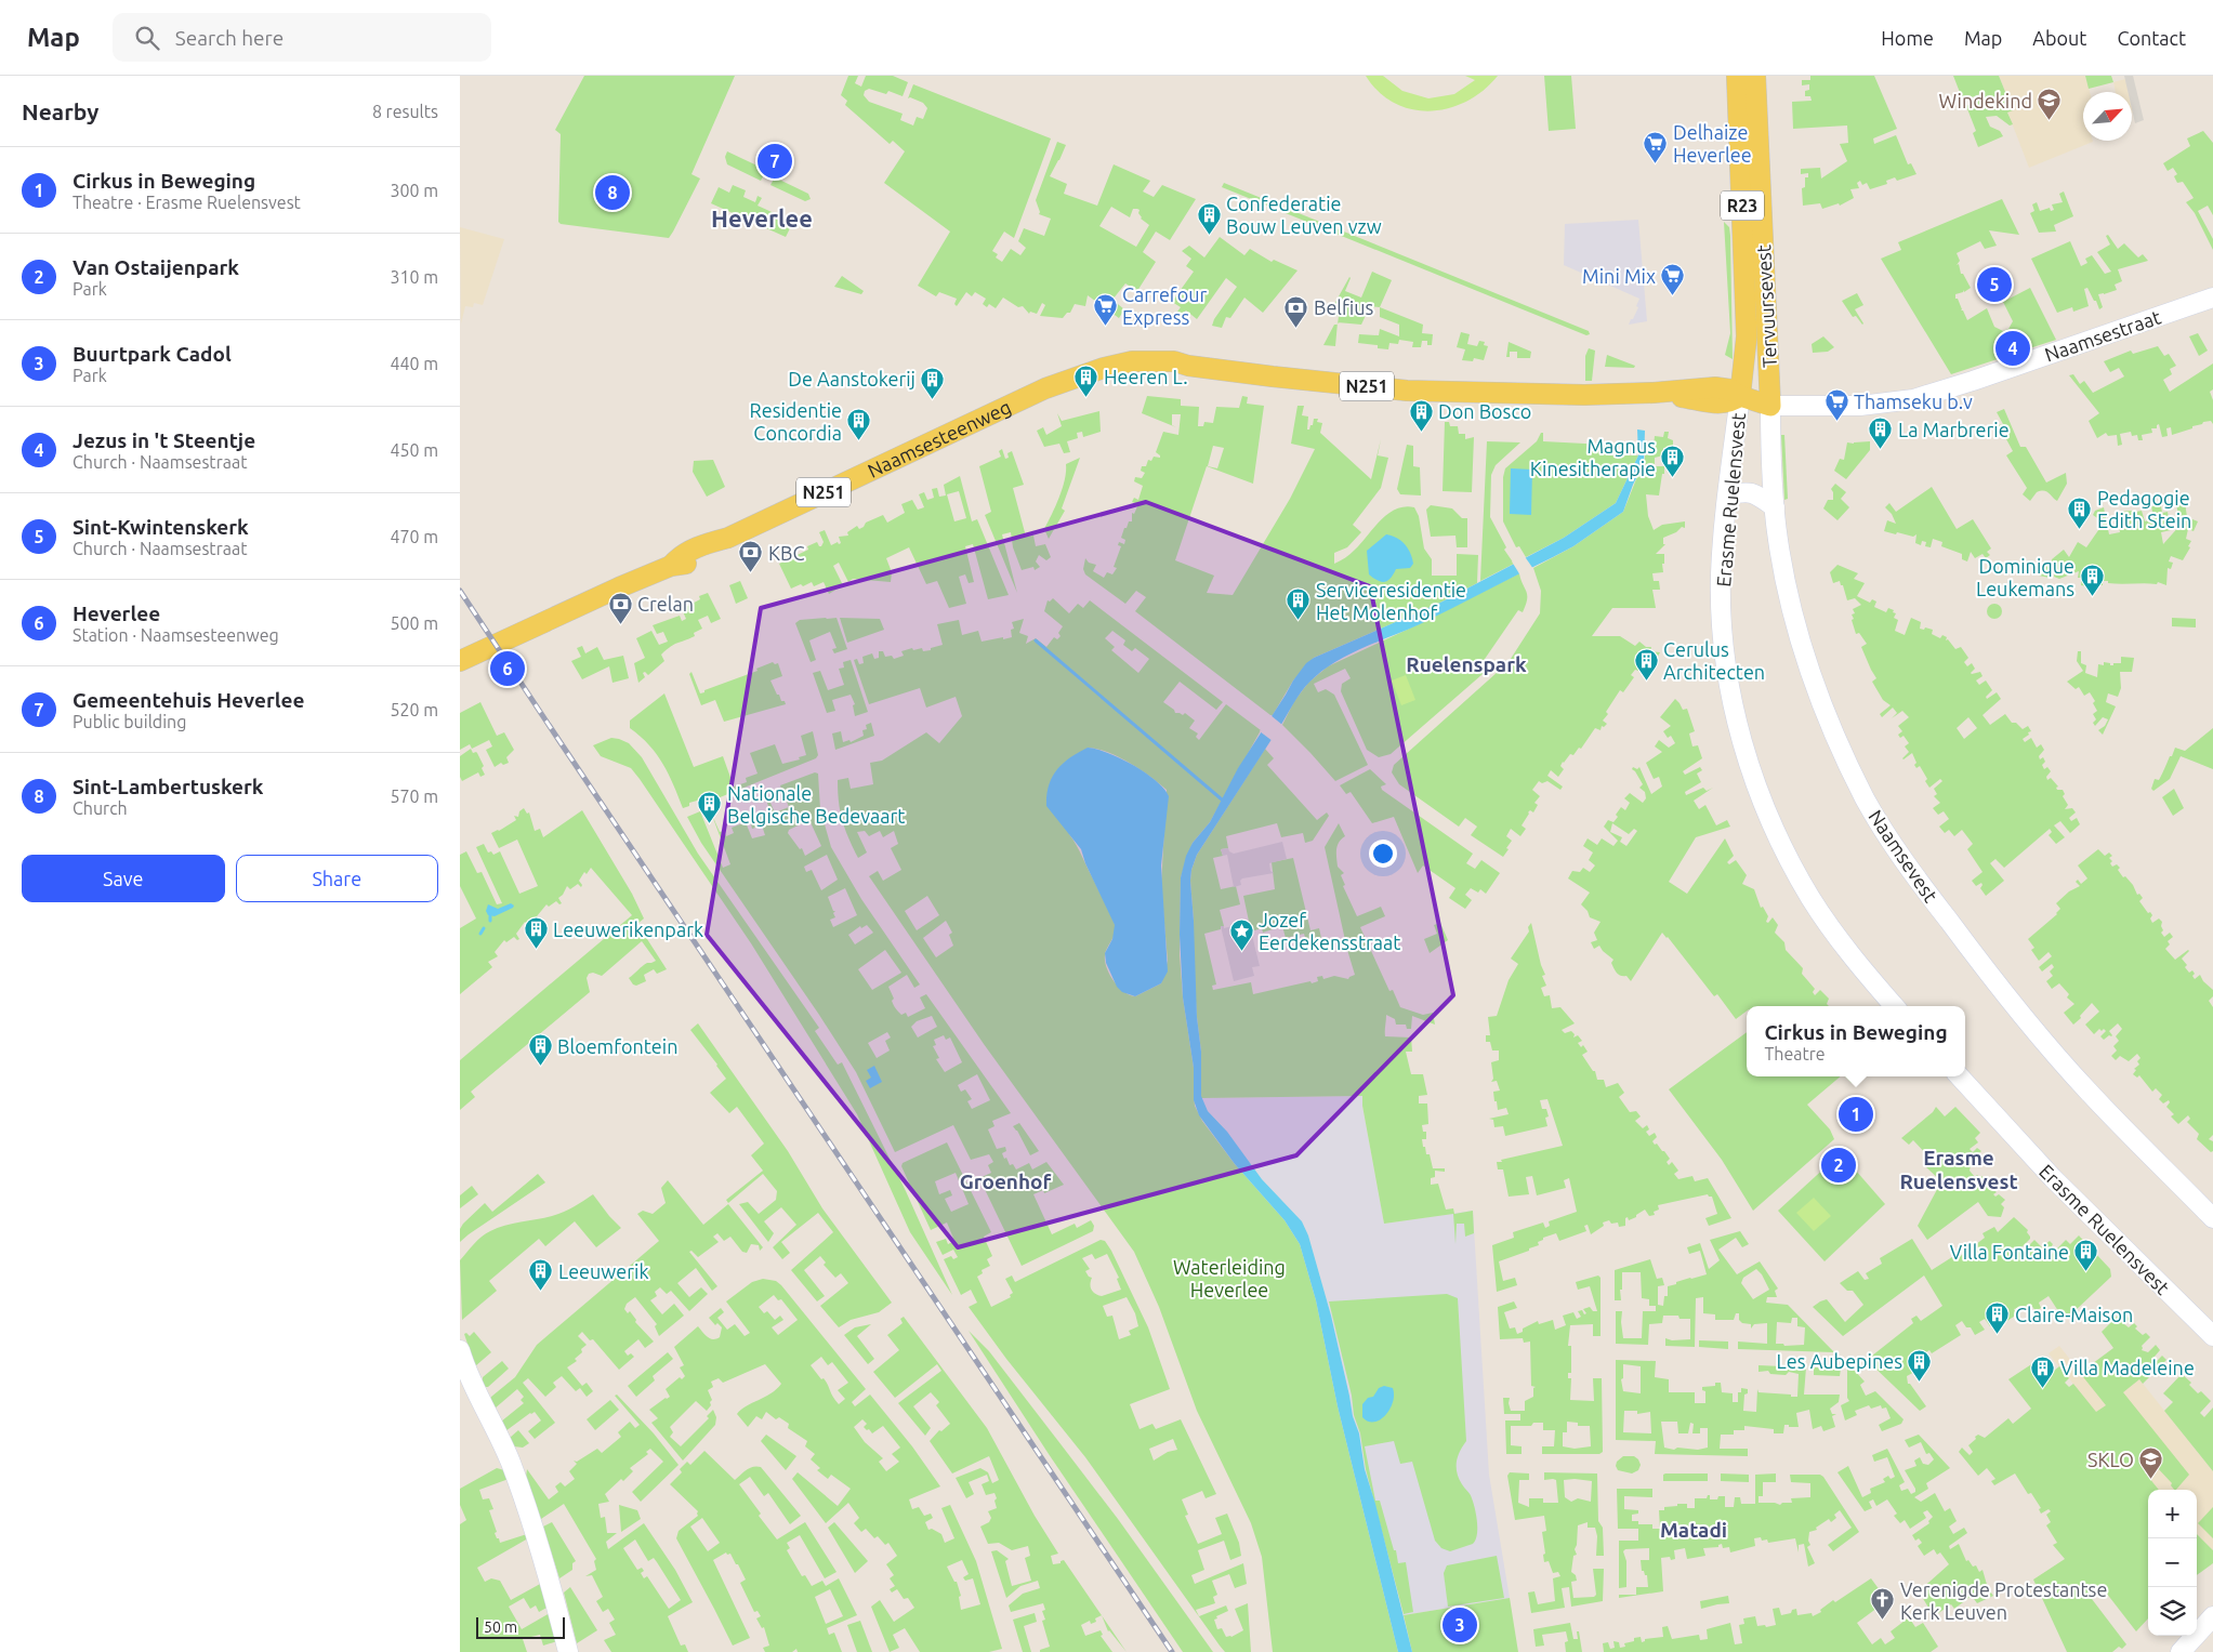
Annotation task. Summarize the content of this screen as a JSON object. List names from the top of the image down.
{
  "streets": {
    "main road": [
      "R23",
      "Tervuursevest",
      "Naamsestraat",
      "N251",
      "Naamsesteenweg",
      "Erasme Ruelensvest",
      "Naamsevest"
    ]
  },
  "crossings": [
    ["Tervuursevest", "Naamsestraat"],
    ["Tervuursevest", "Naamsesteenweg"],
    ["Tervuursevest", "Erasme Ruelensvest"],
    ["Tervuursevest", "Naamsevest"],
    ["Naamsestraat", "Naamsevest"],
    ["Naamsesteenweg", "Erasme Ruelensvest"]
  ],
  "districts": [
    "Heverlee",
    "Ruelenspark",
    "Erasme Ruelensvest",
    "Groenhof",
    "Matadi"
  ],
  "parks": ["Waterleiding Heverlee"],
  "places": {
    "school or university": ["Windekind", "SKLO"],
    "supermarket": [
      "Delhaize Heverlee",
      "Mini Mix",
      "Carrefour Express",
      "Thamseku b.v"
    ],
    "building": [
      "Confederatie Bouw Leuven vzw",
      "Heeren L.",
      "De Aanstokerij",
      "Don Bosco",
      "Residentie Concordia",
      "La Marbrerie",
      "Magnus Kinesitherapie",
      "Pedagogie Edith Stein",
      "Dominique Leukemans",
      "Serviceresidentie Het Molenhof",
      "Cerulus Architecten",
      "Nationale Belgische Bedevaart",
      "Leeuwerikenpark",
      "Bloemfontein",
      "Villa Fontaine",
      "Leeuwerik",
      "Claire-Maison",
      "Les Aubepines",
      "Villa Madeleine"
    ],
    "bank": ["Belfius", "KBC", "Crelan"],
    "place": ["Jozef Eerdekensstraat"],
    "church": ["Verenigde Protestantse Kerk Leuven"]
  },
  "scale_bar": "50 m",
  "north": "top right",
  "page": {
    "header": "Map",
    "search": "Search here",
    "nav": [
      "Home",
      "Map",
      "About",
      "Contact"
    ],
    "heading": ["Nearby", "8 results"],
    "pins": [
      "7",
      "8",
      "5",
      "4",
      "6",
      "1",
      "2",
      "3"
    ],
    "list": [
      {
        "mark": "1",
        "name": "Cirkus in Beweging",
        "note": "Theatre · Erasme Ruelensvest",
        "value": "300 m"
      },
      {
        "mark": "2",
        "name": "Van Ostaijenpark",
        "note": "Park",
        "value": "310 m"
      },
      {
        "mark": "3",
        "name": "Buurtpark Cadol",
        "note": "Park",
        "value": "440 m"
      },
      {
        "mark": "4",
        "name": "Jezus in 't Steentje",
        "note": "Church · Naamsestraat",
        "value": "450 m"
      },
      {
        "mark": "5",
        "name": "Sint-Kwintenskerk",
        "note": "Church · Naamsestraat",
        "value": "470 m"
      },
      {
        "mark": "6",
        "name": "Heverlee",
        "note": "Station · Naamsesteenweg",
        "value": "500 m"
      },
      {
        "mark": "7",
        "name": "Gemeentehuis Heverlee",
        "note": "Public building",
        "value": "520 m"
      },
      {
        "mark": "8",
        "name": "Sint-Lambertuskerk",
        "note": "Church",
        "value": "570 m"
      }
    ],
    "buttons": ["Save", "Share"],
    "popup": ["Cirkus in Beweging", "Theatre"],
    "map_buttons": ["+", "−"],
    "scale": "50 m"
  }
}
